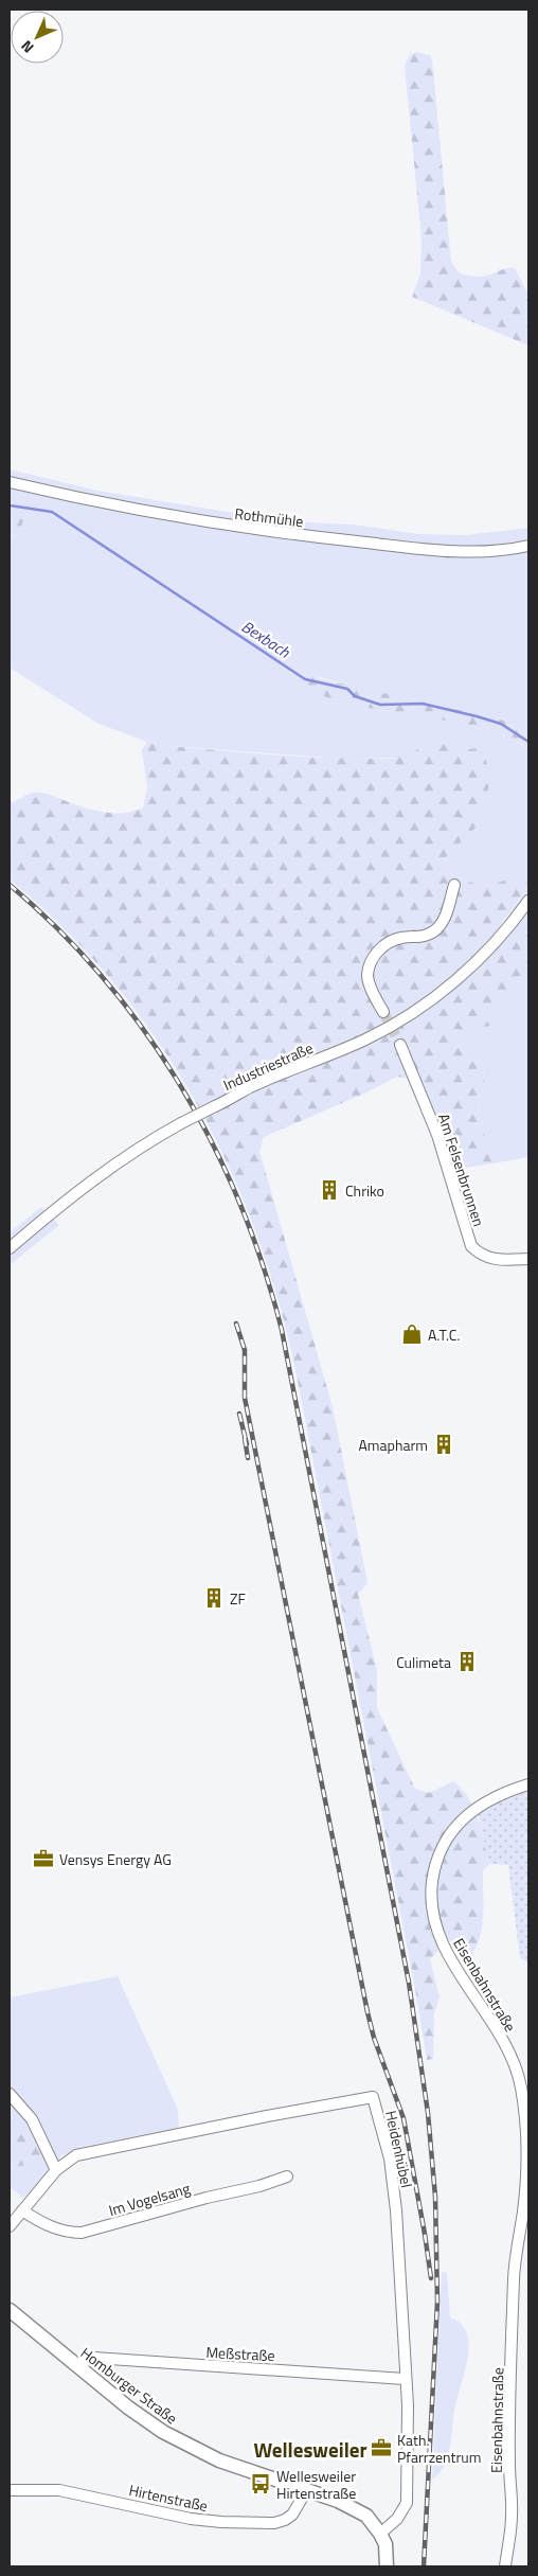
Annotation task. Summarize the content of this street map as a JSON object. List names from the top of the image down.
{
  "streets": {
    "main road": ["Homburger Straße"],
    "street": [
      "Rothmühle",
      "Industriestraße",
      "Am Felsenbrunnen",
      "Eisenbahnstraße",
      "Heidenhübel",
      "Im Vogelsang",
      "Meßstraße",
      "Hirtenstraße"
    ]
  },
  "crossings": [
    ["Heidenhübel", "Im Vogelsang"],
    ["Heidenhübel", "Meßstraße"],
    ["Heidenhübel", "Homburger Straße"],
    ["Meßstraße", "Homburger Straße"],
    ["Homburger Straße", "Hirtenstraße"]
  ],
  "districts": ["Wellesweiler"],
  "water": ["Bexbach"],
  "places": {
    "building": [
      "Chriko",
      "Amapharm",
      "ZF",
      "Culimeta"
    ],
    "shop": ["A.T.C."],
    "office": ["Vensys Energy AG", "Kath. Pfarrzentrum"],
    "bus stop": ["Wellesweiler Hirtenstraße"]
  },
  "north": "bottom left"
}
